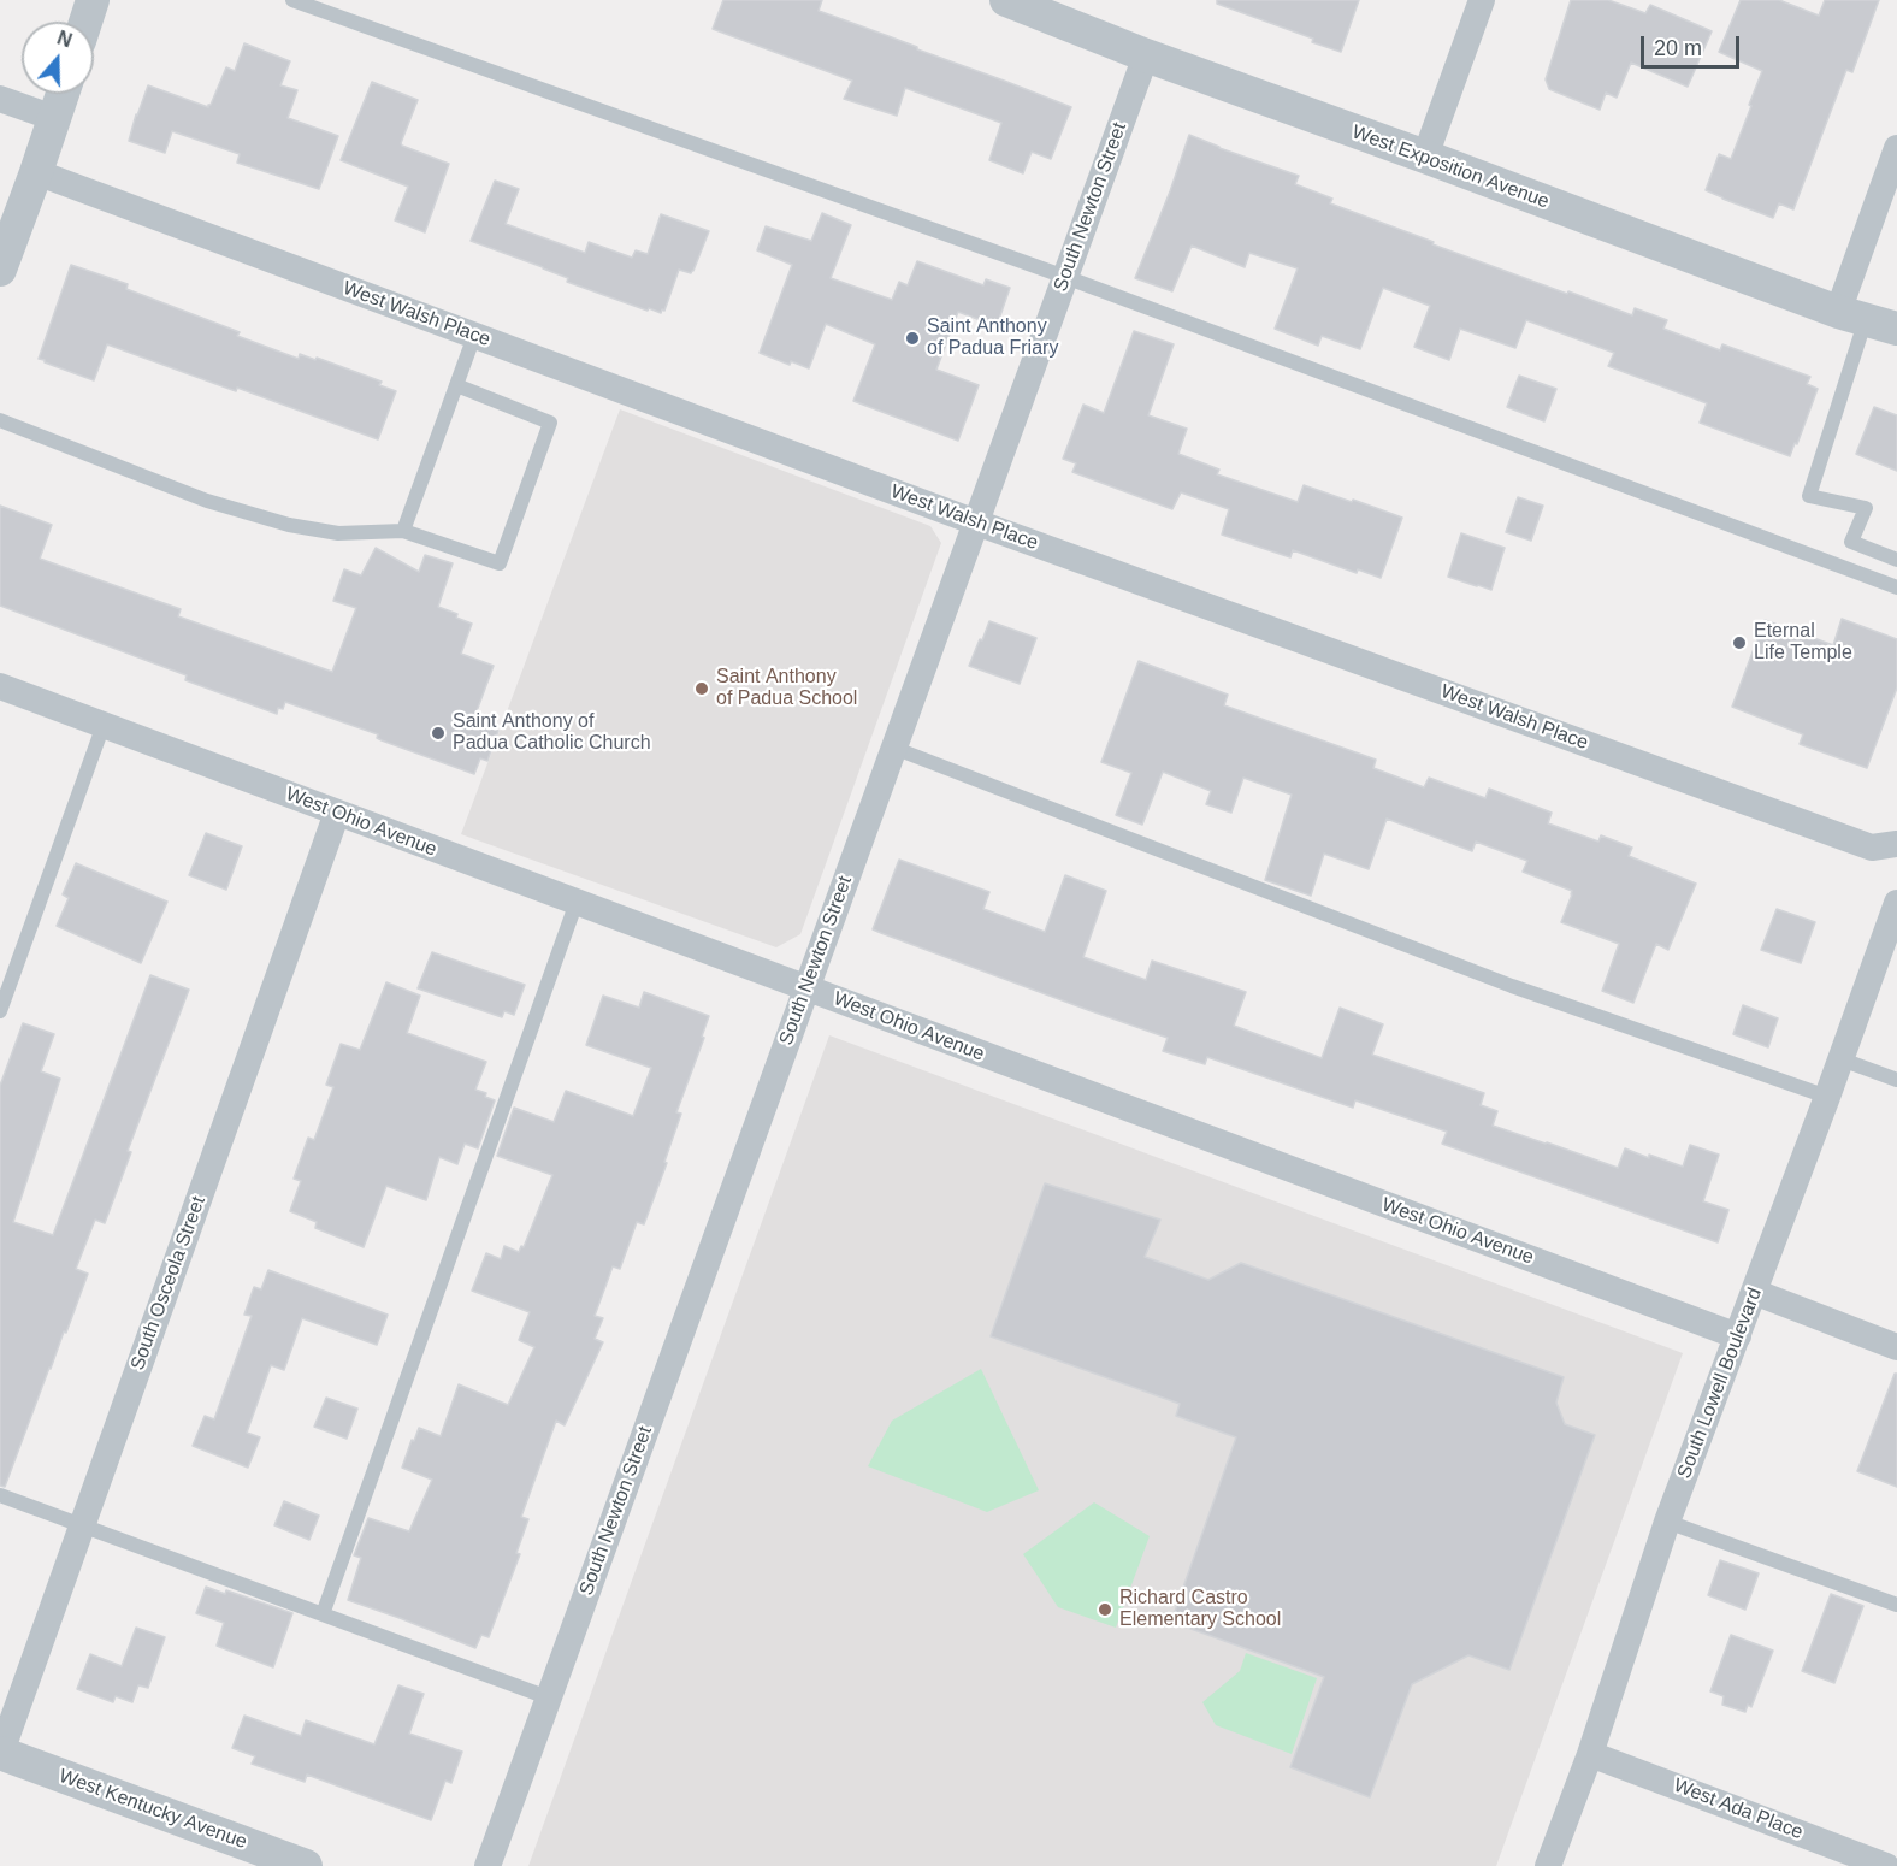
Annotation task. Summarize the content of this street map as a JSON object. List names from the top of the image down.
{
  "streets": {
    "street": [
      "West Exposition Avenue",
      "South Newton Street",
      "West Walsh Place",
      "West Ohio Avenue",
      "South Osceola Street",
      "South Lowell Boulevard",
      "West Kentucky Avenue",
      "West Ada Place"
    ]
  },
  "crossings": [
    ["West Exposition Avenue", "South Newton Street"],
    ["South Newton Street", "West Walsh Place"],
    ["South Newton Street", "West Ohio Avenue"],
    ["West Ohio Avenue", "South Osceola Street"],
    ["West Ohio Avenue", "South Lowell Boulevard"],
    ["South Osceola Street", "West Kentucky Avenue"],
    ["South Lowell Boulevard", "West Ada Place"]
  ],
  "places": [
    "Saint Anthony of Padua Friary",
    "Eternal Life Temple",
    "Saint Anthony of Padua School",
    "Saint Anthony of Padua Catholic Church",
    "Richard Castro Elementary School"
  ],
  "scale_bar": "20 m",
  "north": "top"
}
